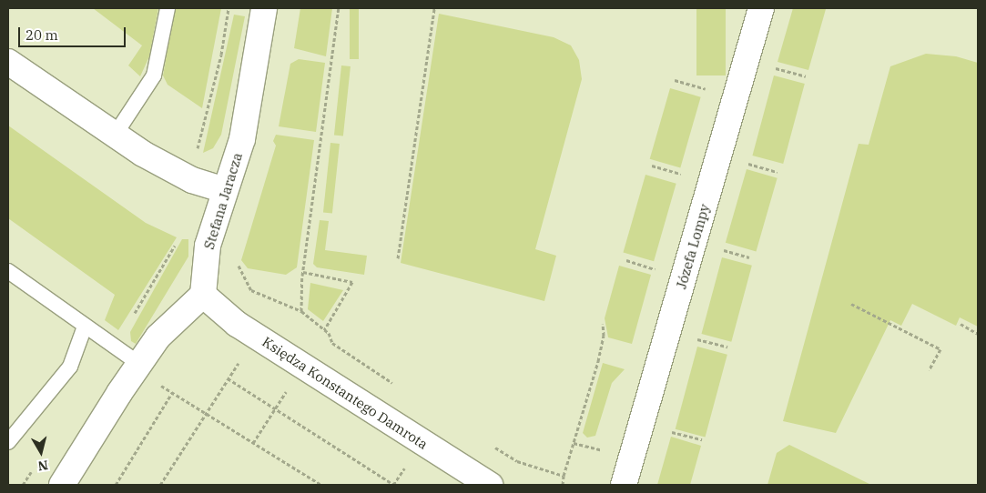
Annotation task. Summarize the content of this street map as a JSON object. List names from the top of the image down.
{
  "streets": {
    "street": ["Stefana Jaracza", "Józefa Lompy", "Księdza Konstantego Damrota"]
  },
  "crossings": [
    ["Stefana Jaracza", "Księdza Konstantego Damrota"]
  ],
  "scale_bar": "20 m",
  "north": "bottom"
}
